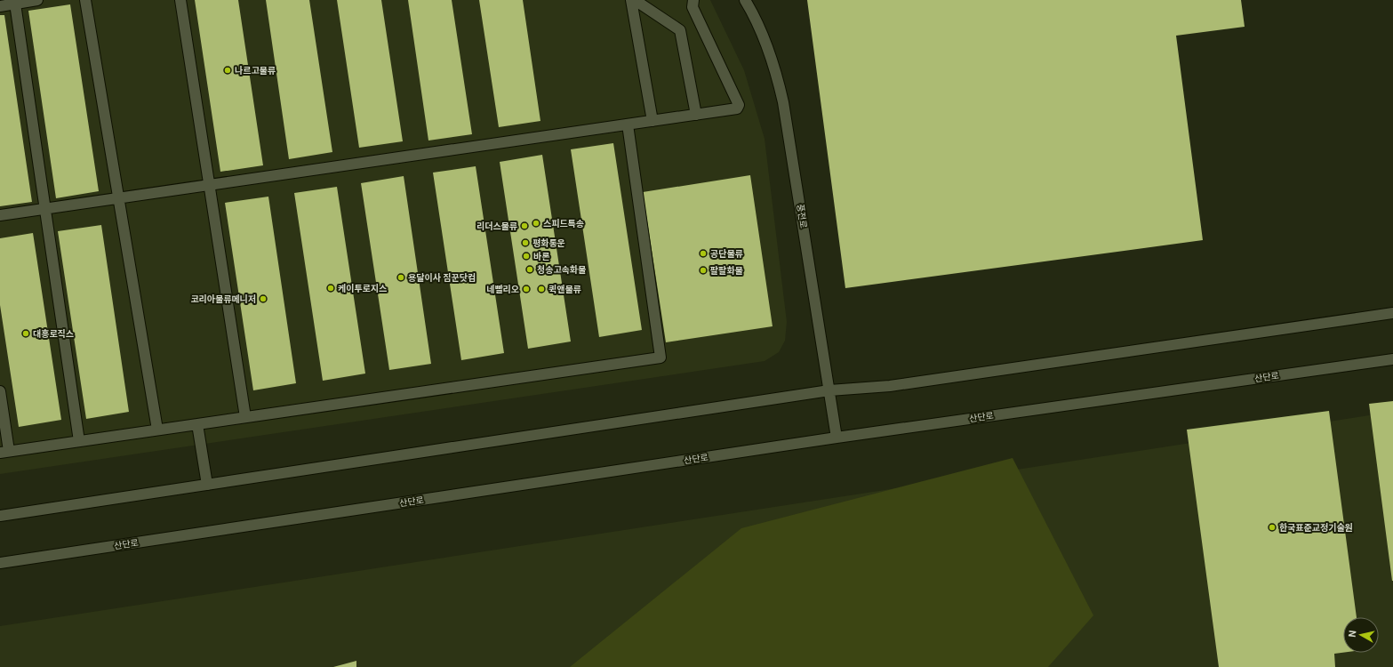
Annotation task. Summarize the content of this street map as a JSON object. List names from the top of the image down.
{
  "streets": {
    "street": ["풍전로", "산단로"]
  },
  "crossings": [
    ["풍전로", "산단로"]
  ],
  "places": [
    "나르고물류",
    "스피드특송",
    "리더스물류",
    "평화통운",
    "공단물류",
    "바론",
    "청송고속화물",
    "팔팔화물",
    "용달이사 짐꾼닷컴",
    "케이투로지스",
    "네빨리오",
    "퀵앤물류",
    "코리아물류메니저",
    "대흥로직스",
    "한국표준교정기술원"
  ],
  "north": "left"
}
